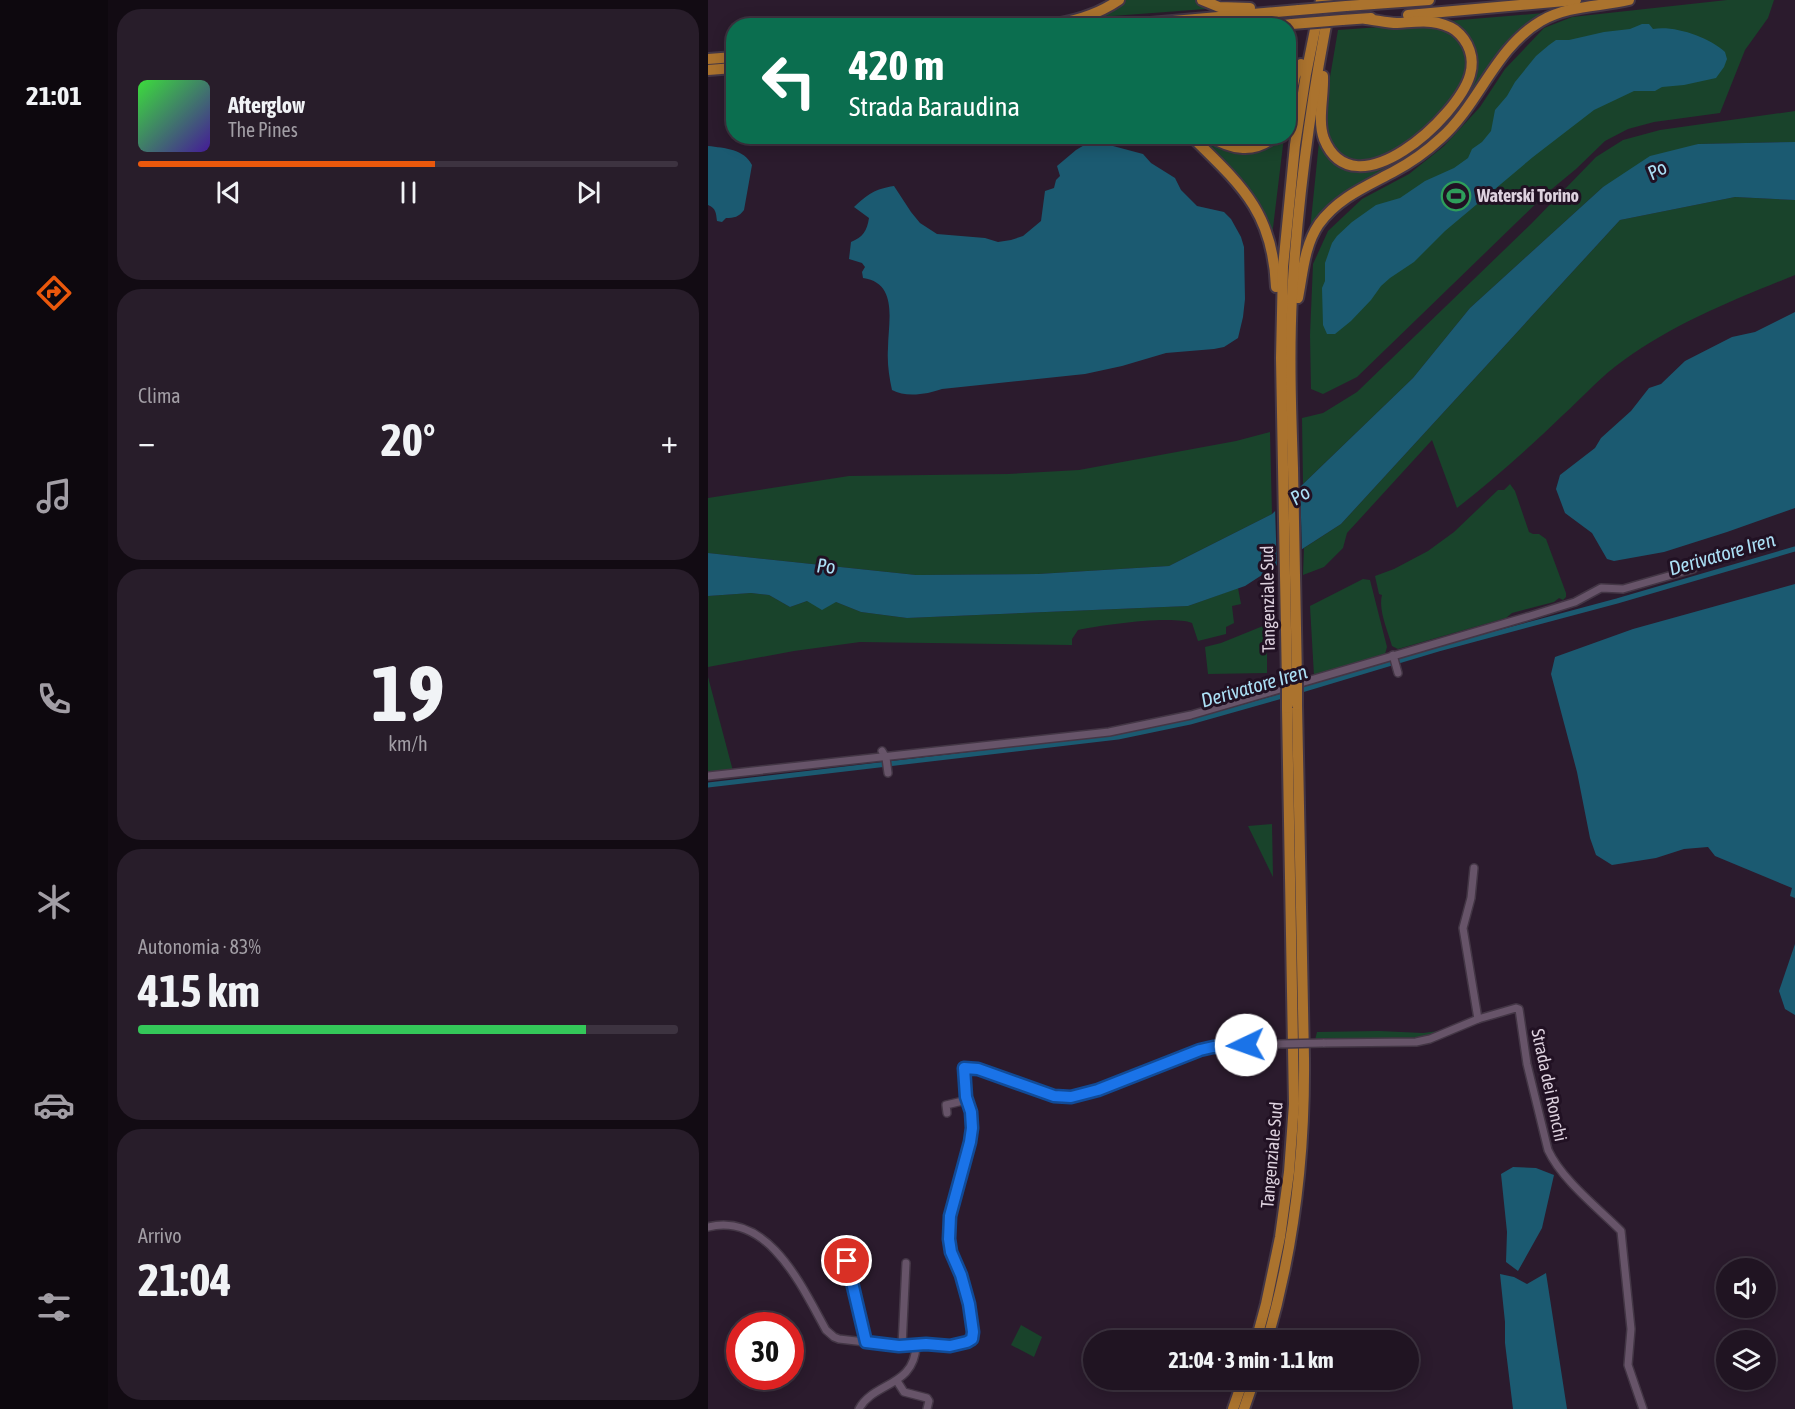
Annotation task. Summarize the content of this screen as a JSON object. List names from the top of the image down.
{
  "streets": {
    "highway": ["Tangenziale Sud"],
    "street": ["Strada dei Ronchi"]
  },
  "water": ["Po", "Derivatore Iren"],
  "places": {
    "sports": ["Waterski Torino"]
  },
  "page": {
    "tabs": "21:01",
    "turn": ["420 m", "Strada Baraudina"],
    "song": ["Afterglow", "The Pines"],
    "tile": [
      "Clima",
      ["19", "km/h"],
      ["Autonomia · 83%", "415 km"],
      ["Arrivo", "21:04"]
    ],
    "heat": ["−", "20°", "+"],
    "limit": "30",
    "trip": "21:04 · 3 min · 1.1 km"
  }
}
